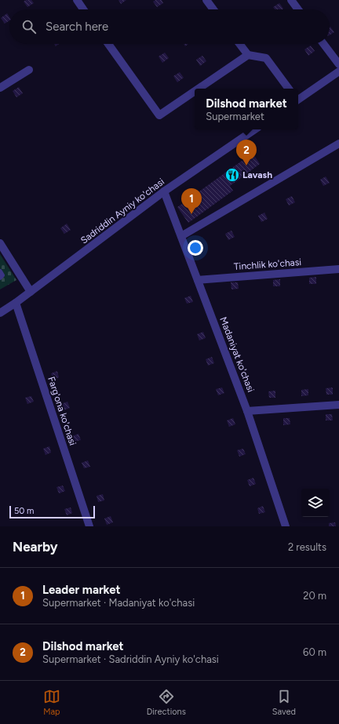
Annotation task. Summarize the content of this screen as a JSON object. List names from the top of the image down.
{
  "streets": {
    "street": [
      "Sadriddin Ayniy ko'chasi",
      "Tinchlik ko'chasi",
      "Madaniyat ko'chasi",
      "Farg'ona ko'chasi"
    ]
  },
  "crossings": [
    ["Sadriddin Ayniy ko'chasi", "Madaniyat ko'chasi"],
    ["Sadriddin Ayniy ko'chasi", "Farg'ona ko'chasi"],
    ["Tinchlik ko'chasi", "Madaniyat ko'chasi"]
  ],
  "places": {
    "restaurant": ["Lavash"]
  },
  "scale_bar": "50 m",
  "page": {
    "search": "Search here",
    "popup": ["Dilshod market", "Supermarket"],
    "pins": ["2", "1"],
    "scale": "50 m",
    "heading": ["Nearby", "2 results"],
    "list": [
      {
        "mark": "1",
        "name": "Leader market",
        "note": "Supermarket · Madaniyat ko'chasi",
        "value": "20 m"
      },
      {
        "mark": "2",
        "name": "Dilshod market",
        "note": "Supermarket · Sadriddin Ayniy ko'chasi",
        "value": "60 m"
      }
    ],
    "nav": ["Map", "Directions", "Saved"]
  }
}
